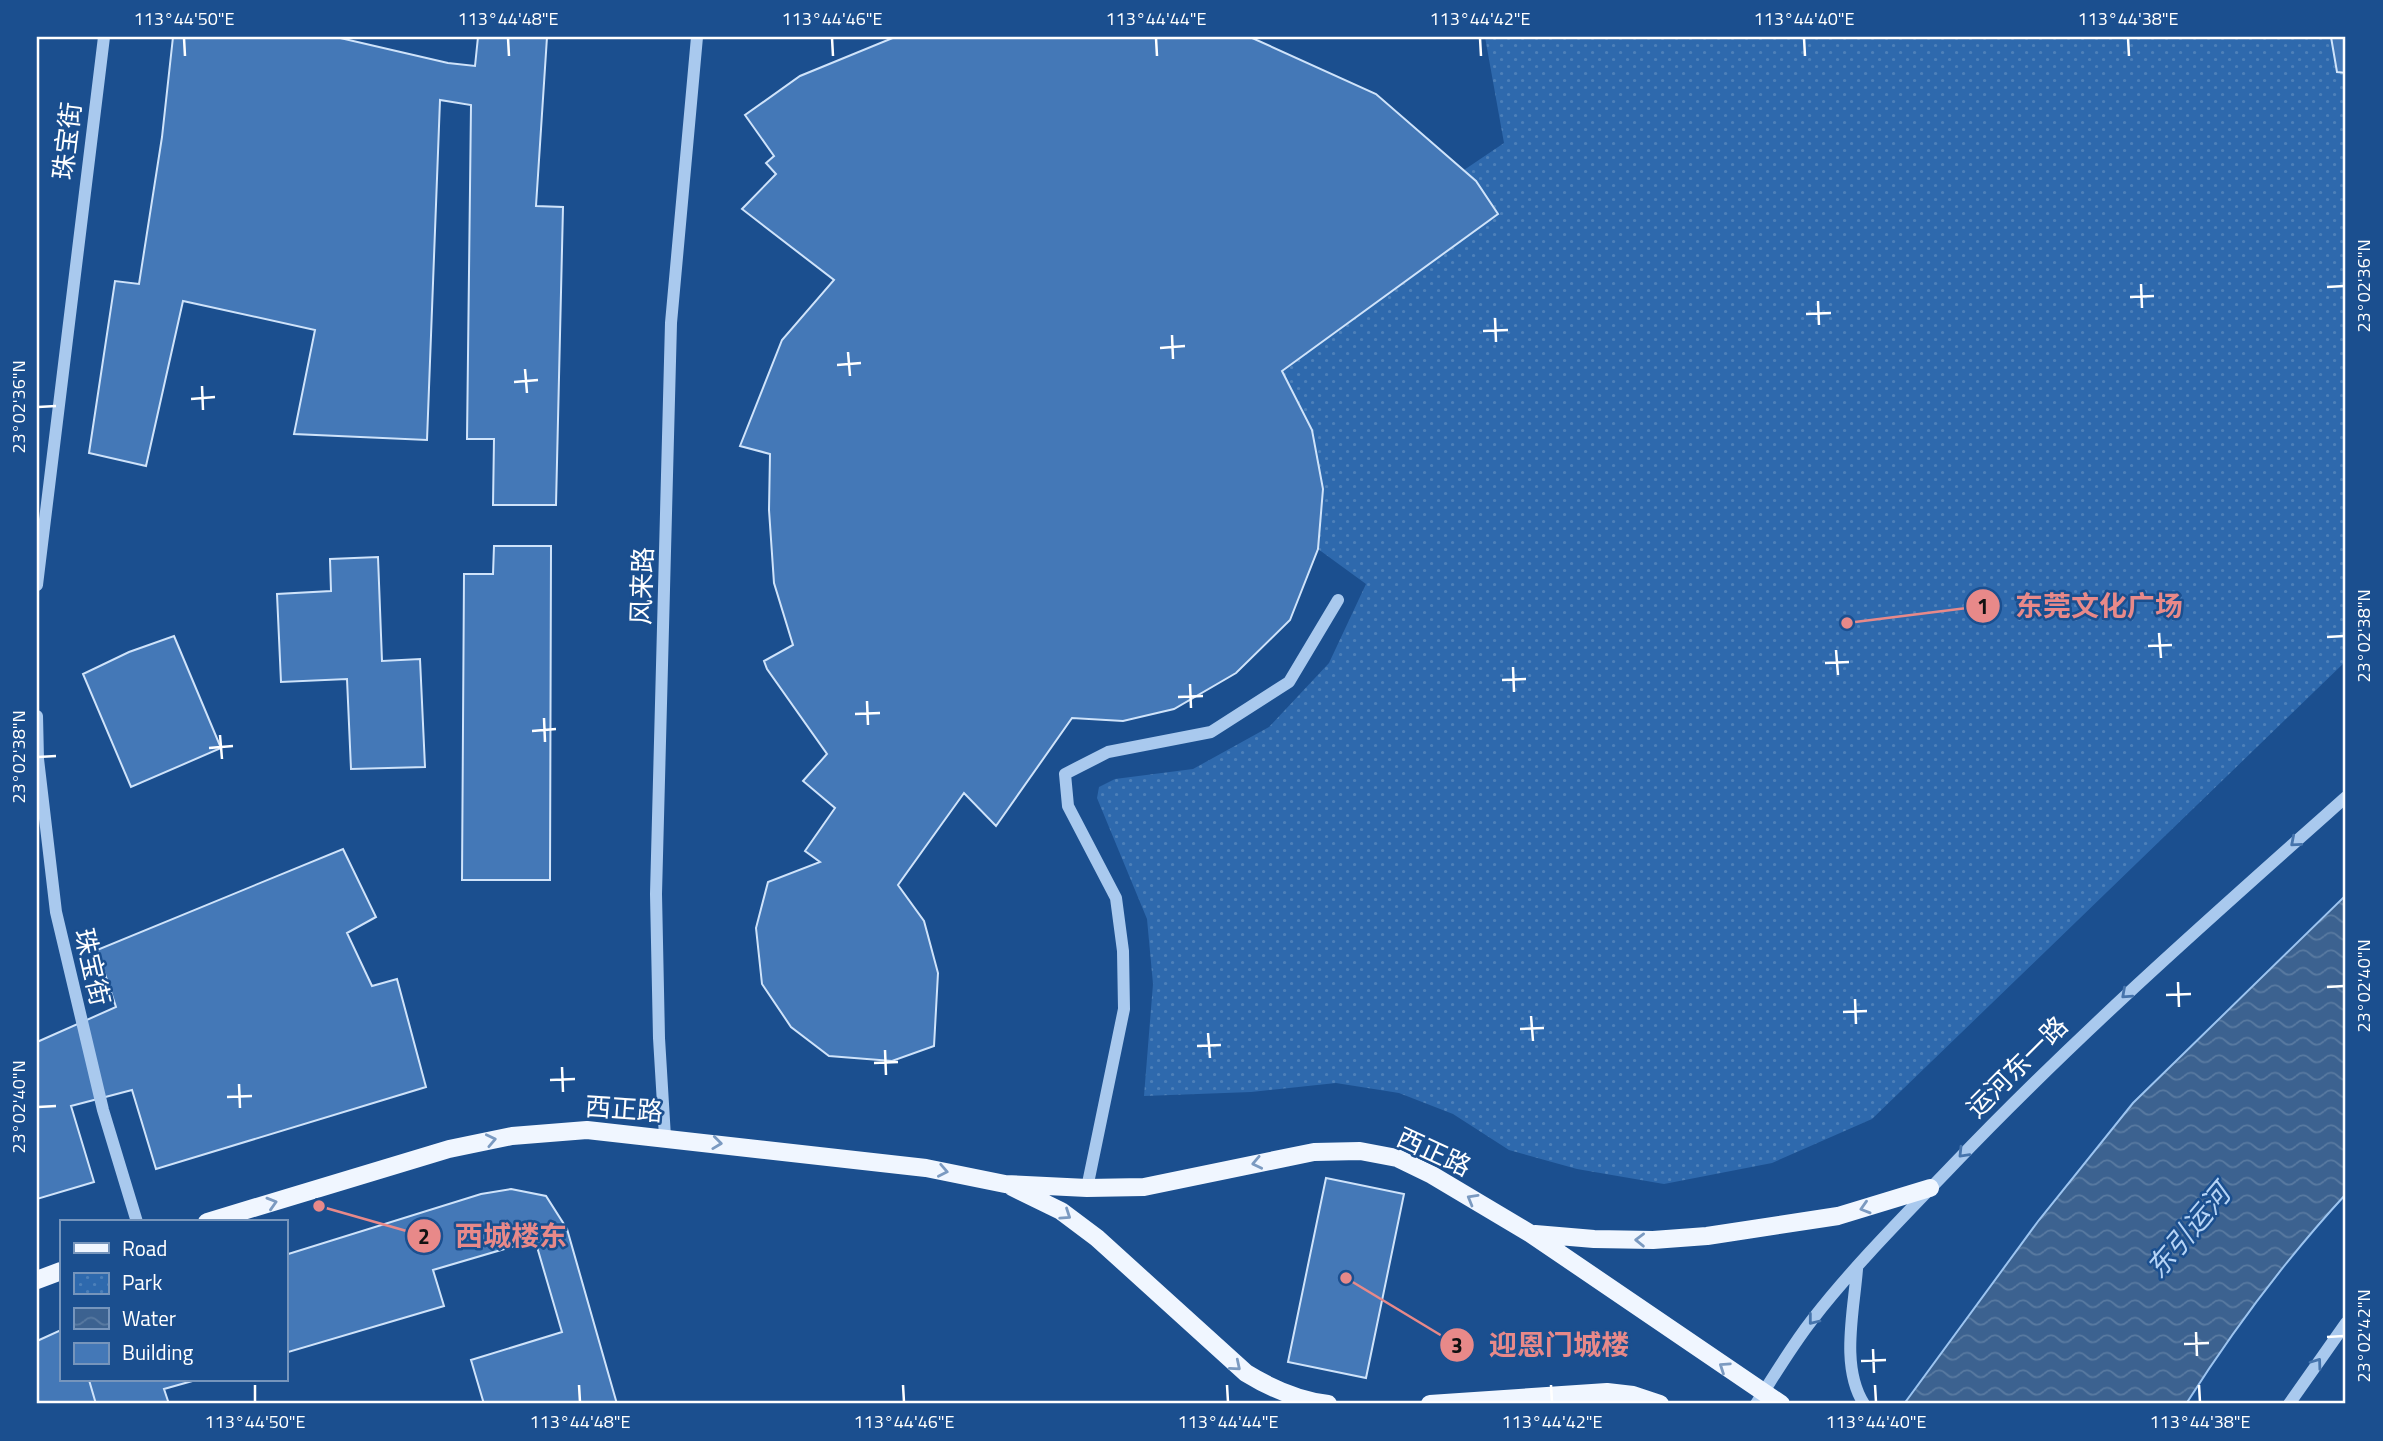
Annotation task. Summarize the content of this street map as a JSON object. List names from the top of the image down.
{
  "streets": {
    "main road": ["西正路"],
    "street": ["珠宝街", "风来路", "运河东一路"]
  },
  "crossings": [
    ["风来路", "西正路"],
    ["运河东一路", "西正路"]
  ],
  "one_way": ["运河东一路"],
  "water": ["东引运河"],
  "places": ["东莞文化广场", "西城楼东", "迎恩门城楼"],
  "legend": [
    "Road",
    "Park",
    "Water",
    "Building"
  ],
  "coordinates": [
    "113°44'50\"E",
    "113°44'48\"E",
    "113°44'46\"E",
    "113°44'44\"E",
    "113°44'42\"E",
    "113°44'40\"E",
    "113°44'38\"E",
    "23°02'36\"N",
    "23°02'38\"N",
    "23°02'40\"N",
    "23°02'42\"N"
  ]
}
